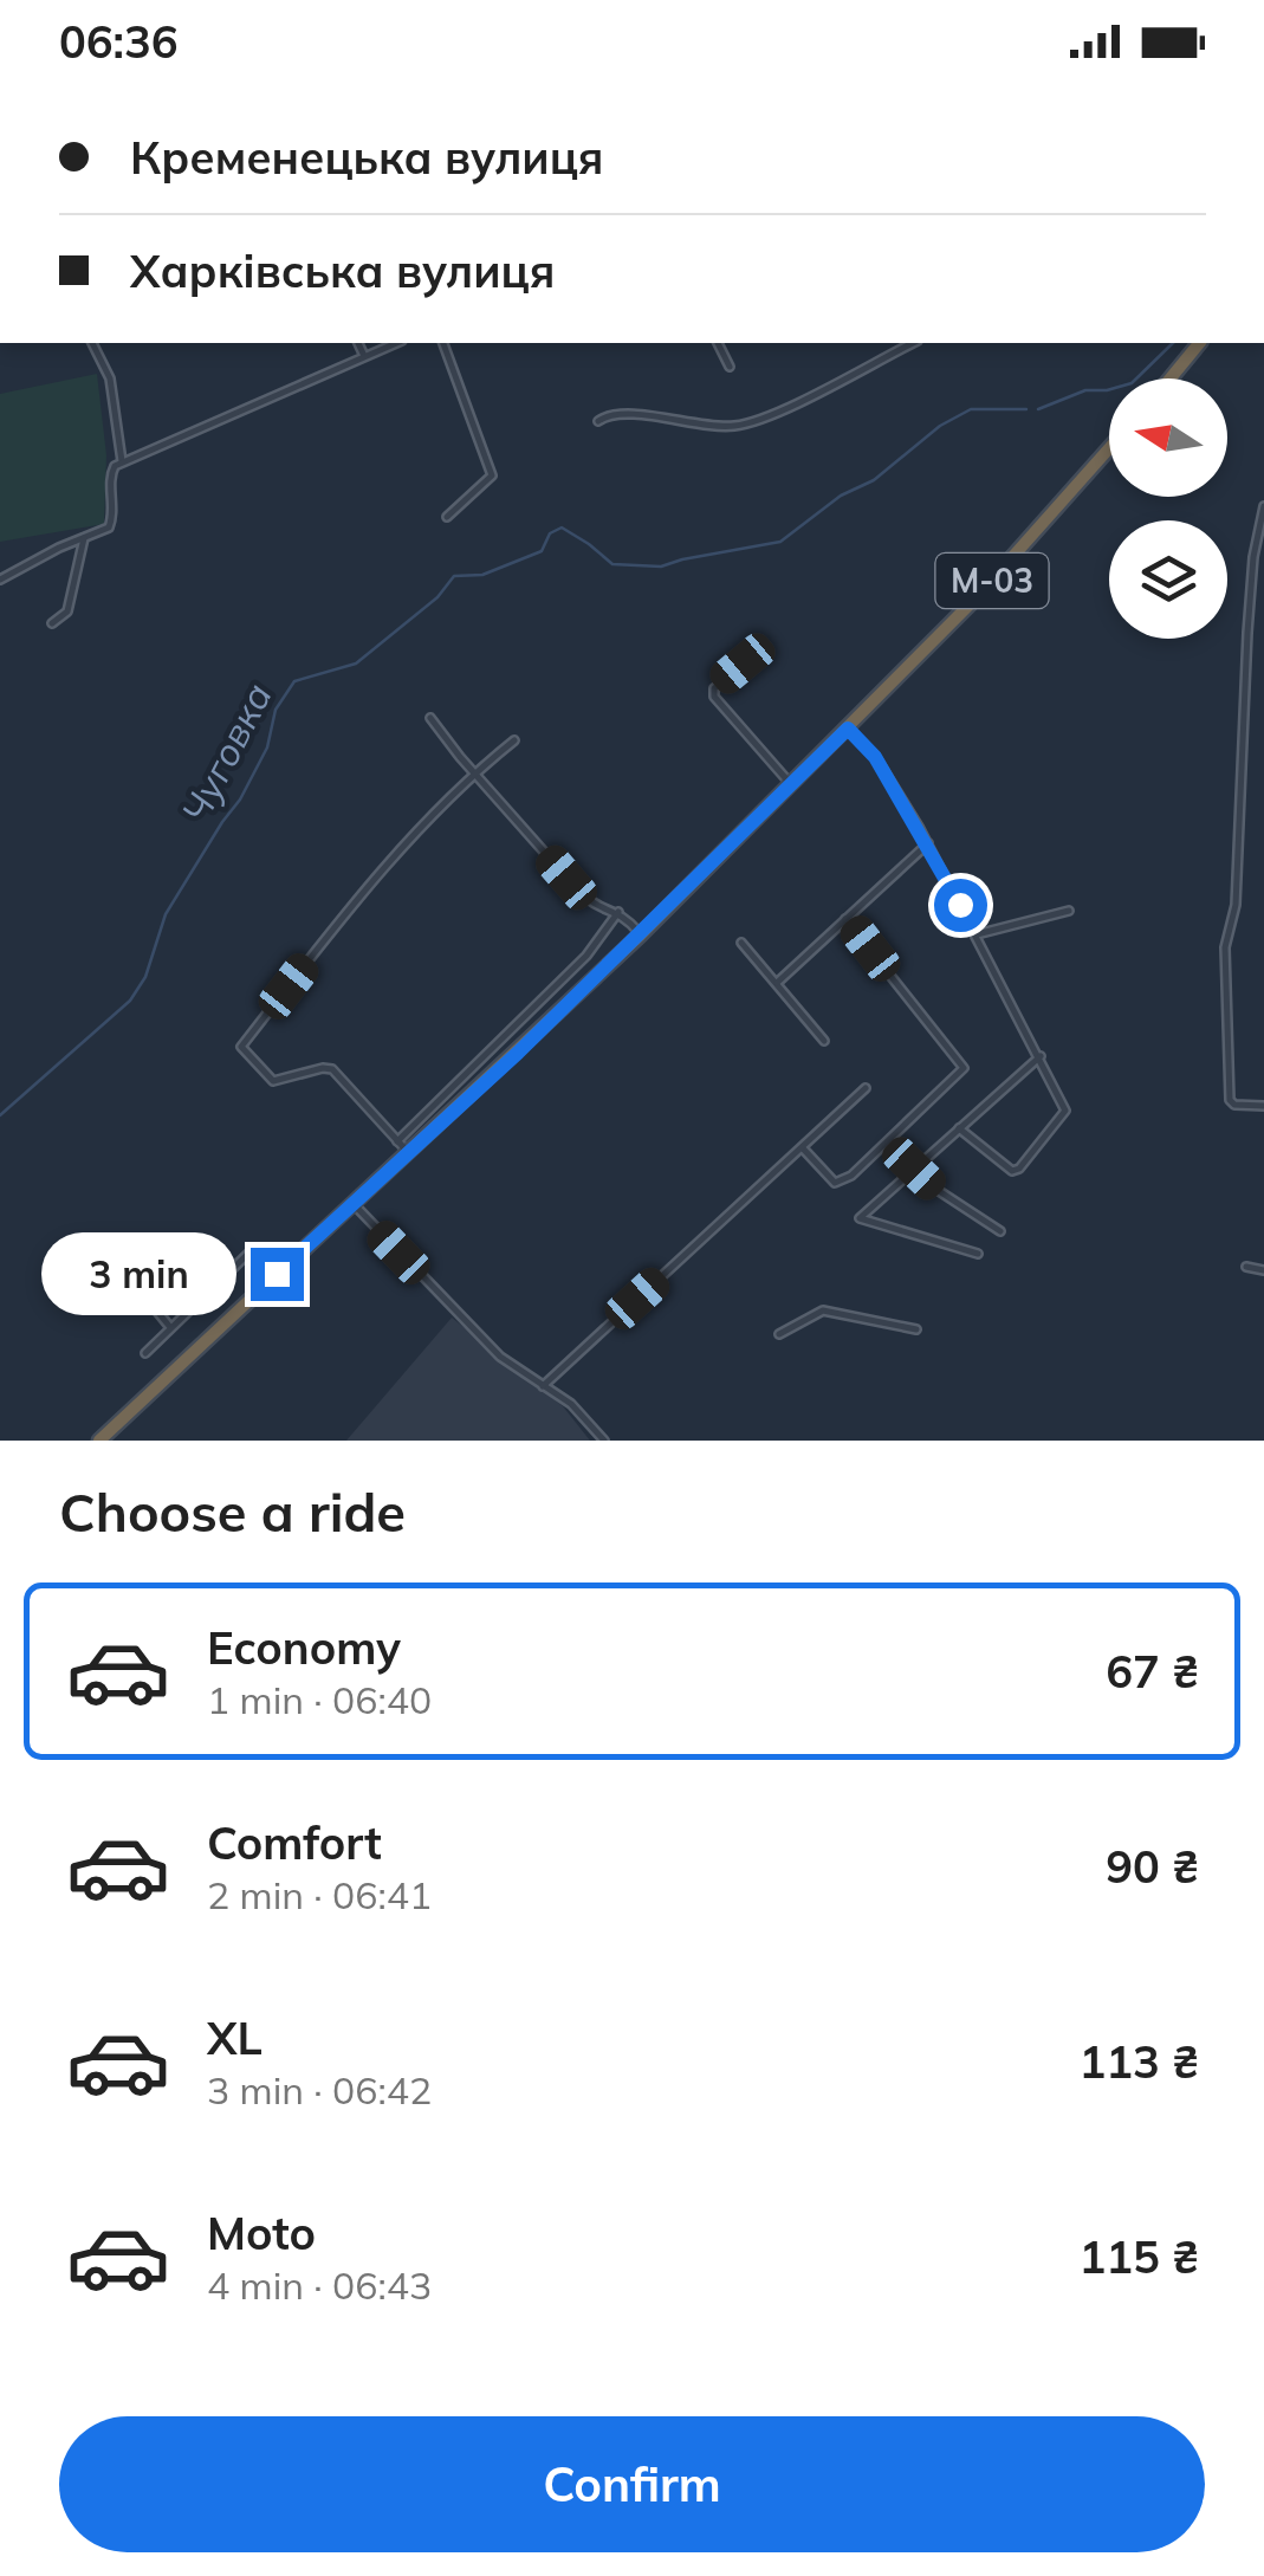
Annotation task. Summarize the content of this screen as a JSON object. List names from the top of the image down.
{
  "streets": {
    "highway": ["М-03"]
  },
  "water": ["Чуговка"],
  "north": "left",
  "page": {
    "status": "06:36",
    "banner": ["Кременецька вулиця", "Харківська вулиця"],
    "bubble": "3 min",
    "heading": "Choose a ride",
    "list": [
      {
        "name": "Economy",
        "note": "1 min · 06:40",
        "value": "67 ₴"
      },
      {
        "name": "Comfort",
        "note": "2 min · 06:41",
        "value": "90 ₴"
      },
      {
        "name": "XL",
        "note": "3 min · 06:42",
        "value": "113 ₴"
      },
      {
        "name": "Moto",
        "note": "4 min · 06:43",
        "value": "115 ₴"
      }
    ],
    "buttons": "Confirm"
  }
}
